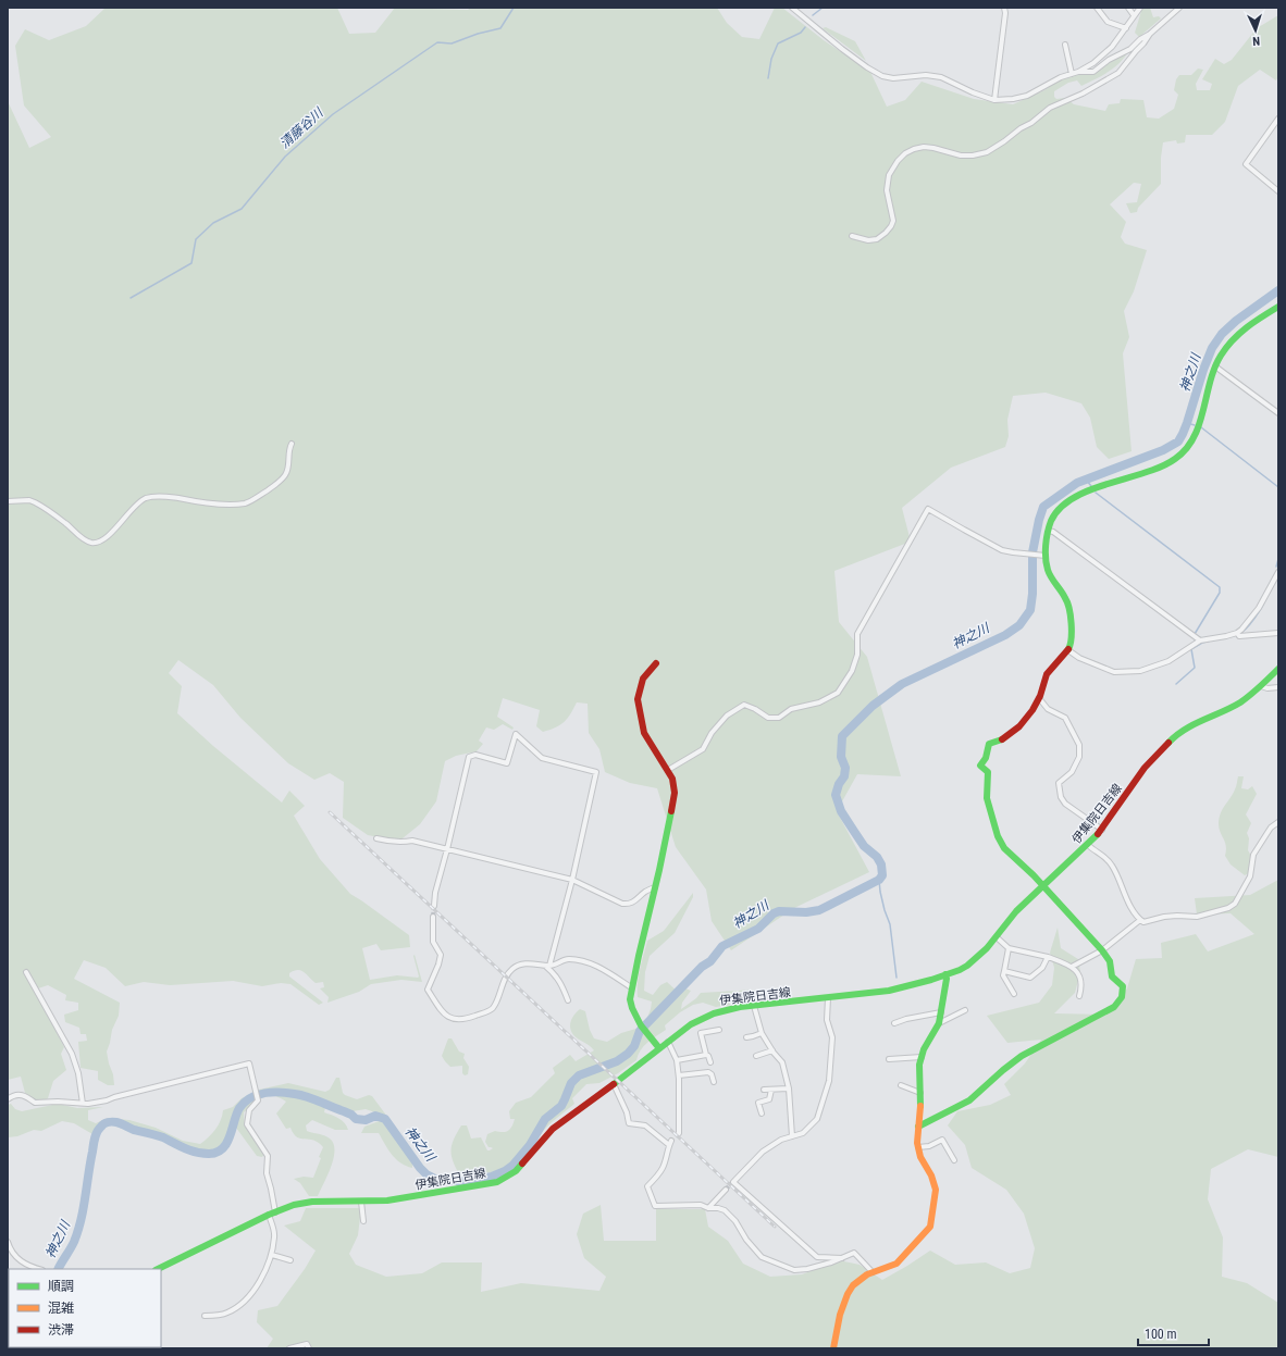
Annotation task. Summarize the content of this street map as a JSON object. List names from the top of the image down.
{
  "streets": {
    "street": ["伊集院日吉線"]
  },
  "water": ["清藤谷川", "神之川"],
  "legend": ["順調", "混雑", "渋滞"],
  "scale_bar": "100 m",
  "north": "bottom"
}
